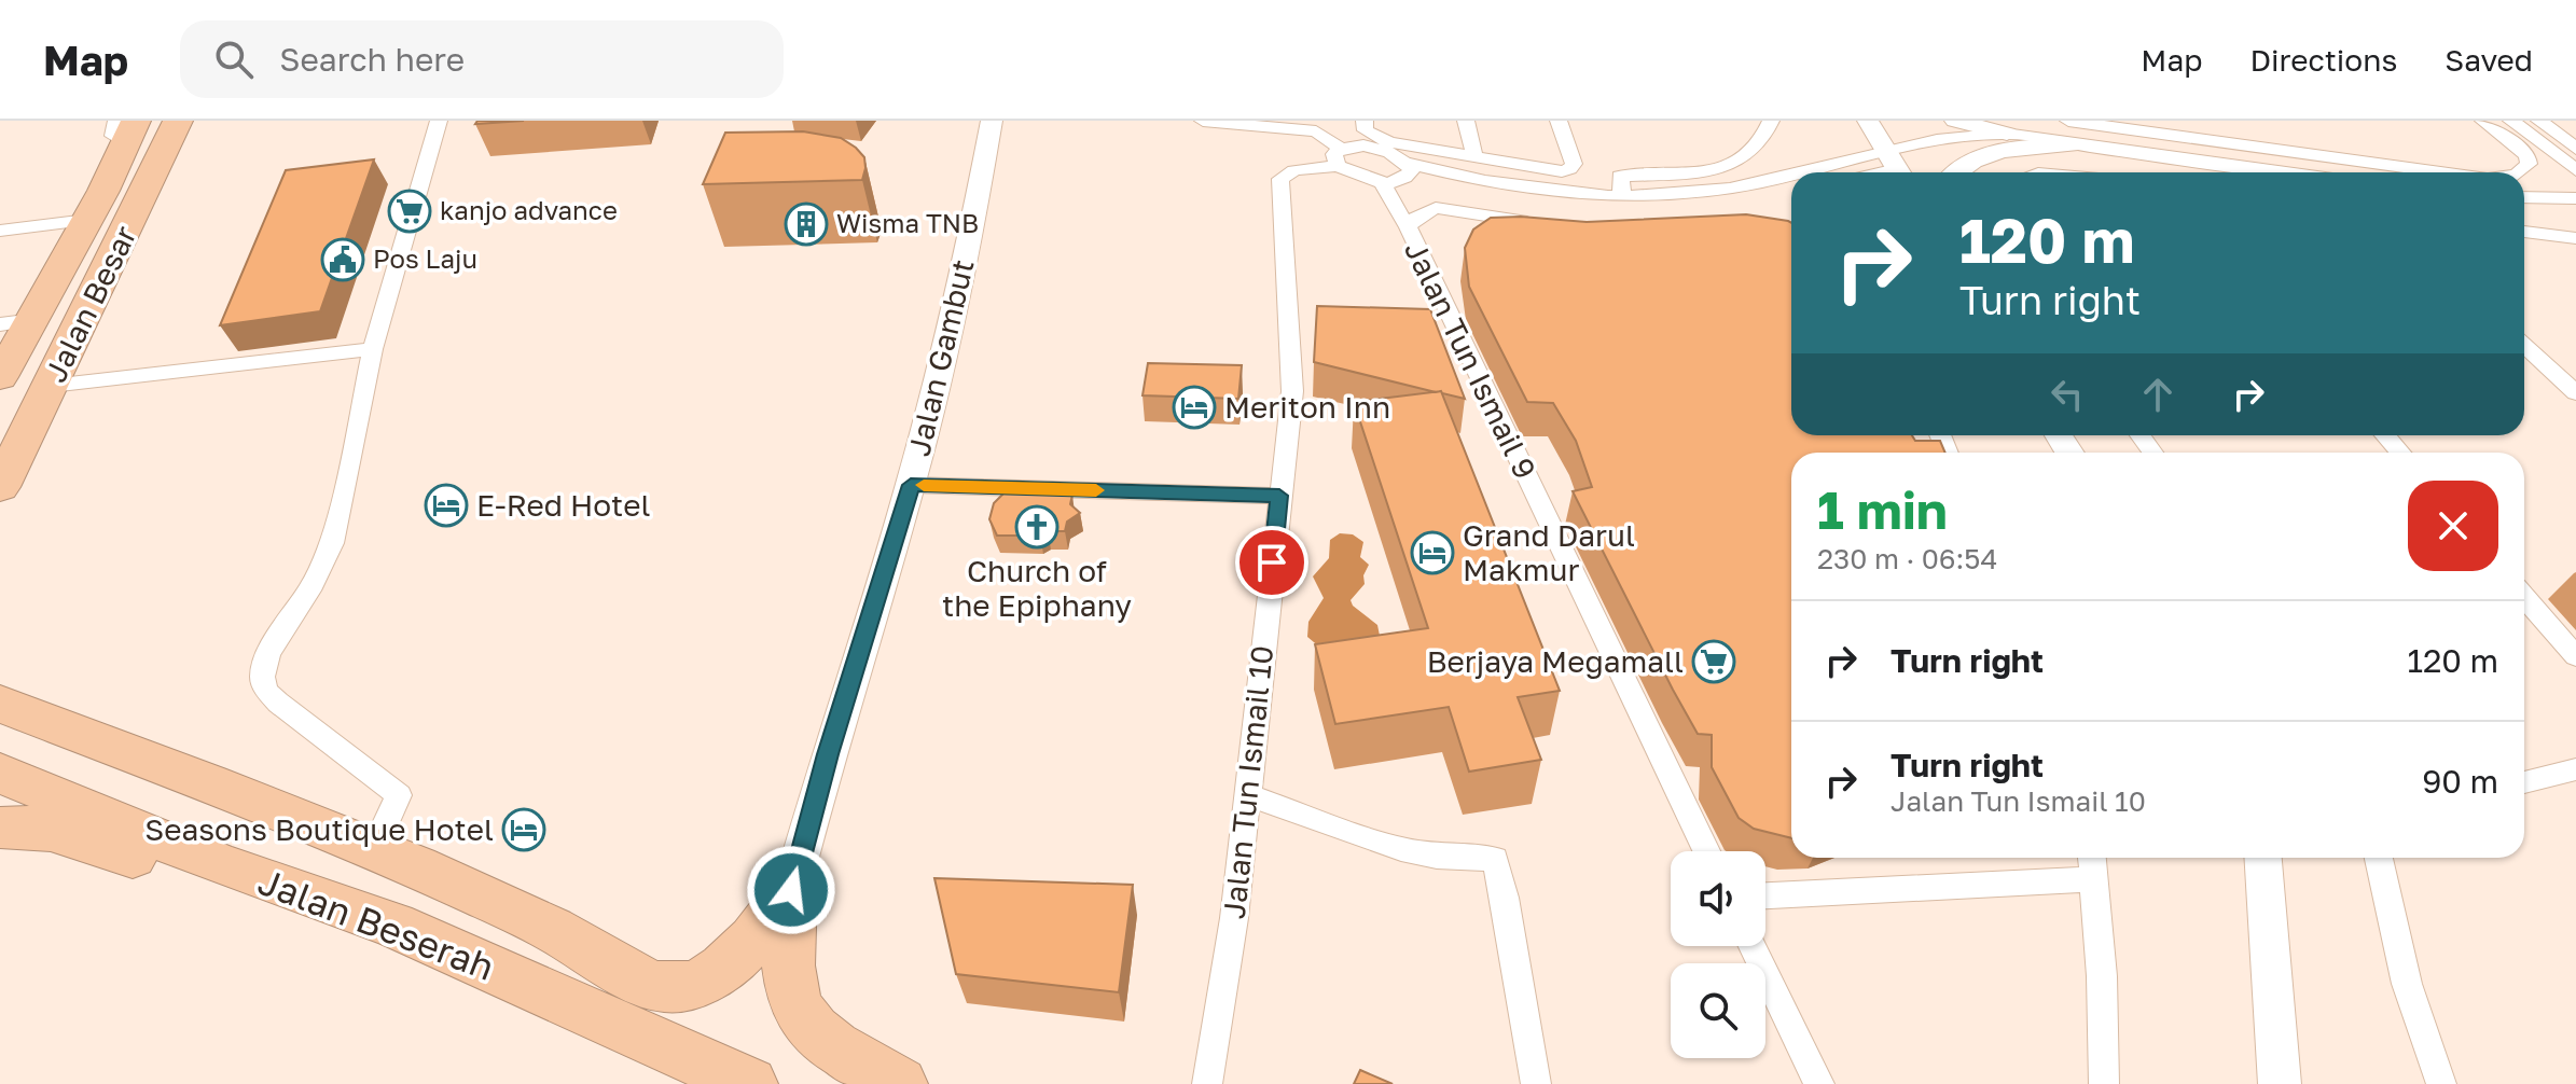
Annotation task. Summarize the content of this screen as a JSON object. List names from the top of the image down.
{
  "streets": {
    "highway": ["Jalan Besar", "Jalan Beserah"],
    "street": ["Jalan Gambut", "Jalan Tun Ismail 9", "Jalan Tun Ismail 10"]
  },
  "crossings": [
    ["Jalan Gambut", "Jalan Beserah"]
  ],
  "places": {
    "supermarket": ["kanjo advance", "Berjaya Megamall"],
    "building": ["Wisma TNB"],
    "public building": ["Pos Laju"],
    "hotel": [
      "Meriton Inn",
      "E-Red Hotel",
      "Grand Darul Makmur",
      "Seasons Boutique Hotel"
    ],
    "church": ["Church of the Epiphany"]
  },
  "page": {
    "header": "Map",
    "search": "Search here",
    "nav": ["Map", "Directions", "Saved"],
    "turn": ["120 m", "Turn right"],
    "heading": ["1 min", "230 m · 06:54"],
    "list": [
      {
        "name": "Turn right",
        "value": "120 m"
      },
      {
        "name": "Turn right",
        "note": "Jalan Tun Ismail 10",
        "value": "90 m"
      }
    ]
  }
}
